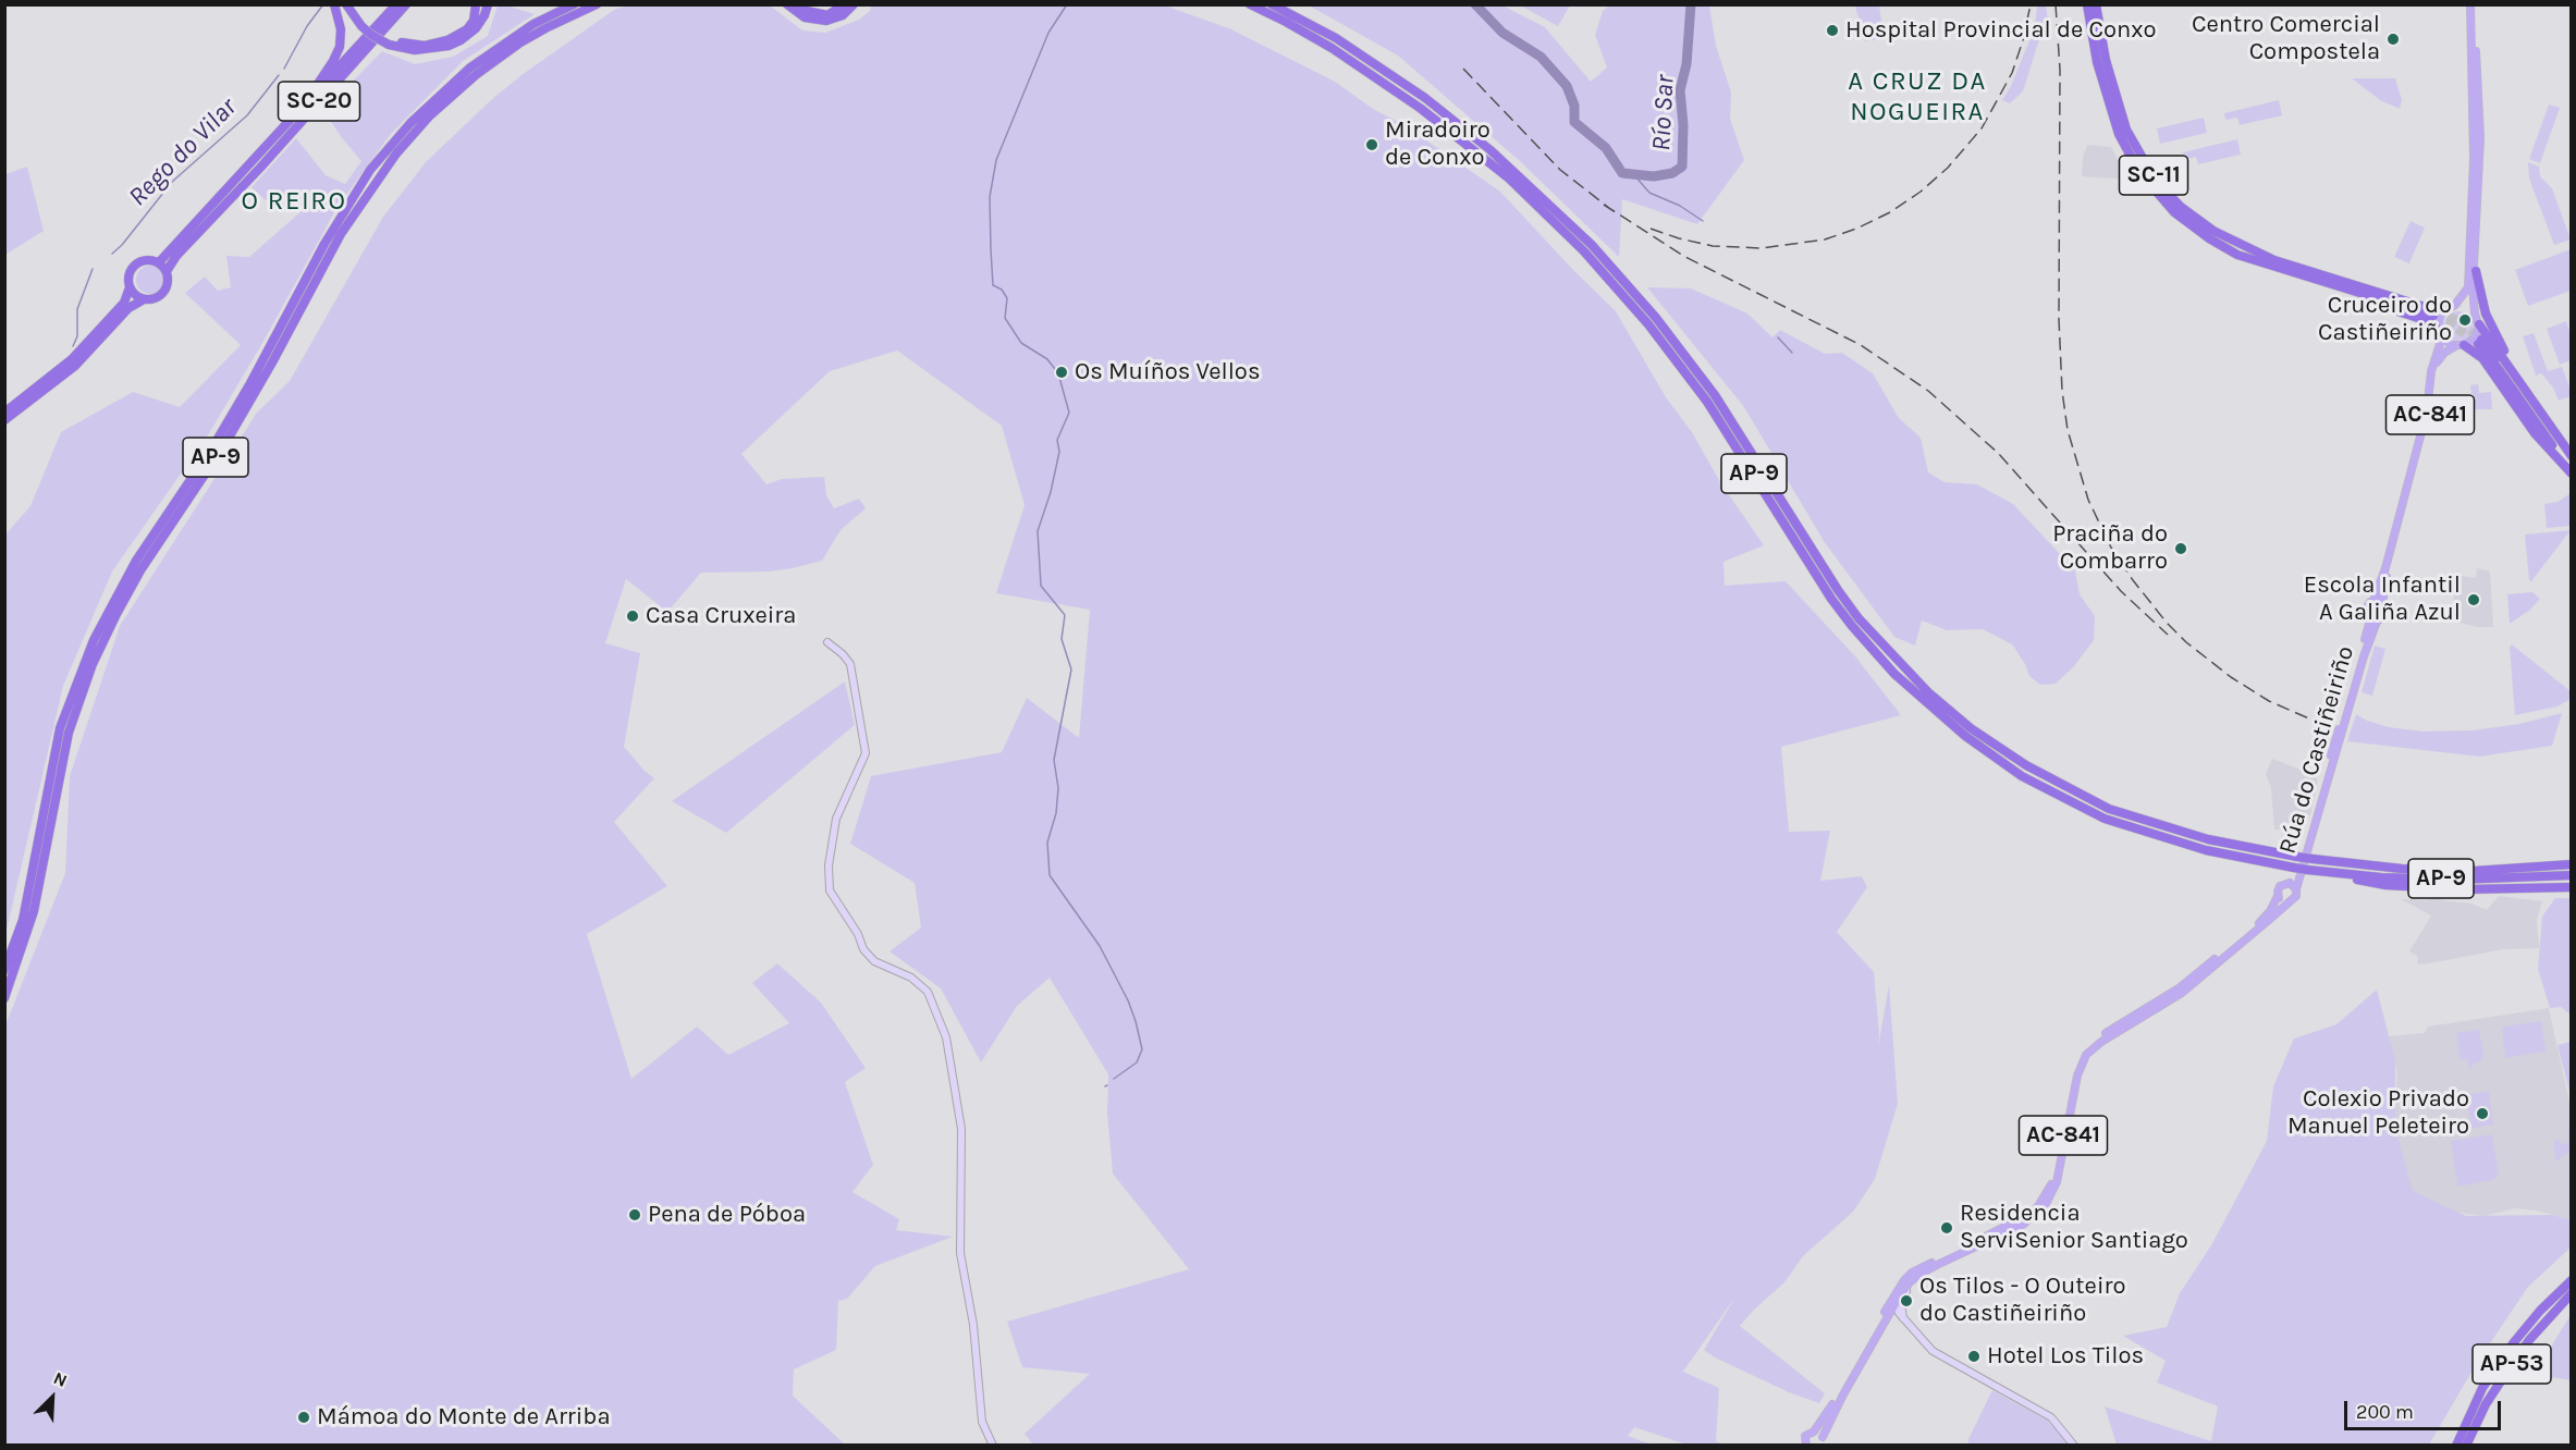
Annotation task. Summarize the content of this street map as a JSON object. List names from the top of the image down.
{
  "streets": {
    "highway": [
      "SC-20",
      "SC-11",
      "AP-9",
      "AP-53"
    ],
    "main road": ["AC-841", "Rúa do Castiñeiriño"]
  },
  "crossings": [
    ["AC-841", "Rúa do Castiñeiriño"]
  ],
  "districts": ["A CRUZ DA NOGUEIRA", "O REIRO"],
  "water": ["Río Sar", "Rego do Vilar"],
  "places": [
    "Hospital Provincial de Conxo",
    "Centro Comercial Compostela",
    "Miradoiro de Conxo",
    "Cruceiro do Castiñeiriño",
    "Os Muíños Vellos",
    "Praciña do Combarro",
    "Escola Infantil A Galiña Azul",
    "Casa Cruxeira",
    "Colexio Privado Manuel Peleteiro",
    "Pena de Póboa",
    "Residencia ServiSenior Santiago",
    "Os Tilos - O Outeiro do Castiñeiriño",
    "Hotel Los Tilos",
    "Mámoa do Monte de Arriba"
  ],
  "scale_bar": "200 m",
  "north": "top right"
}
